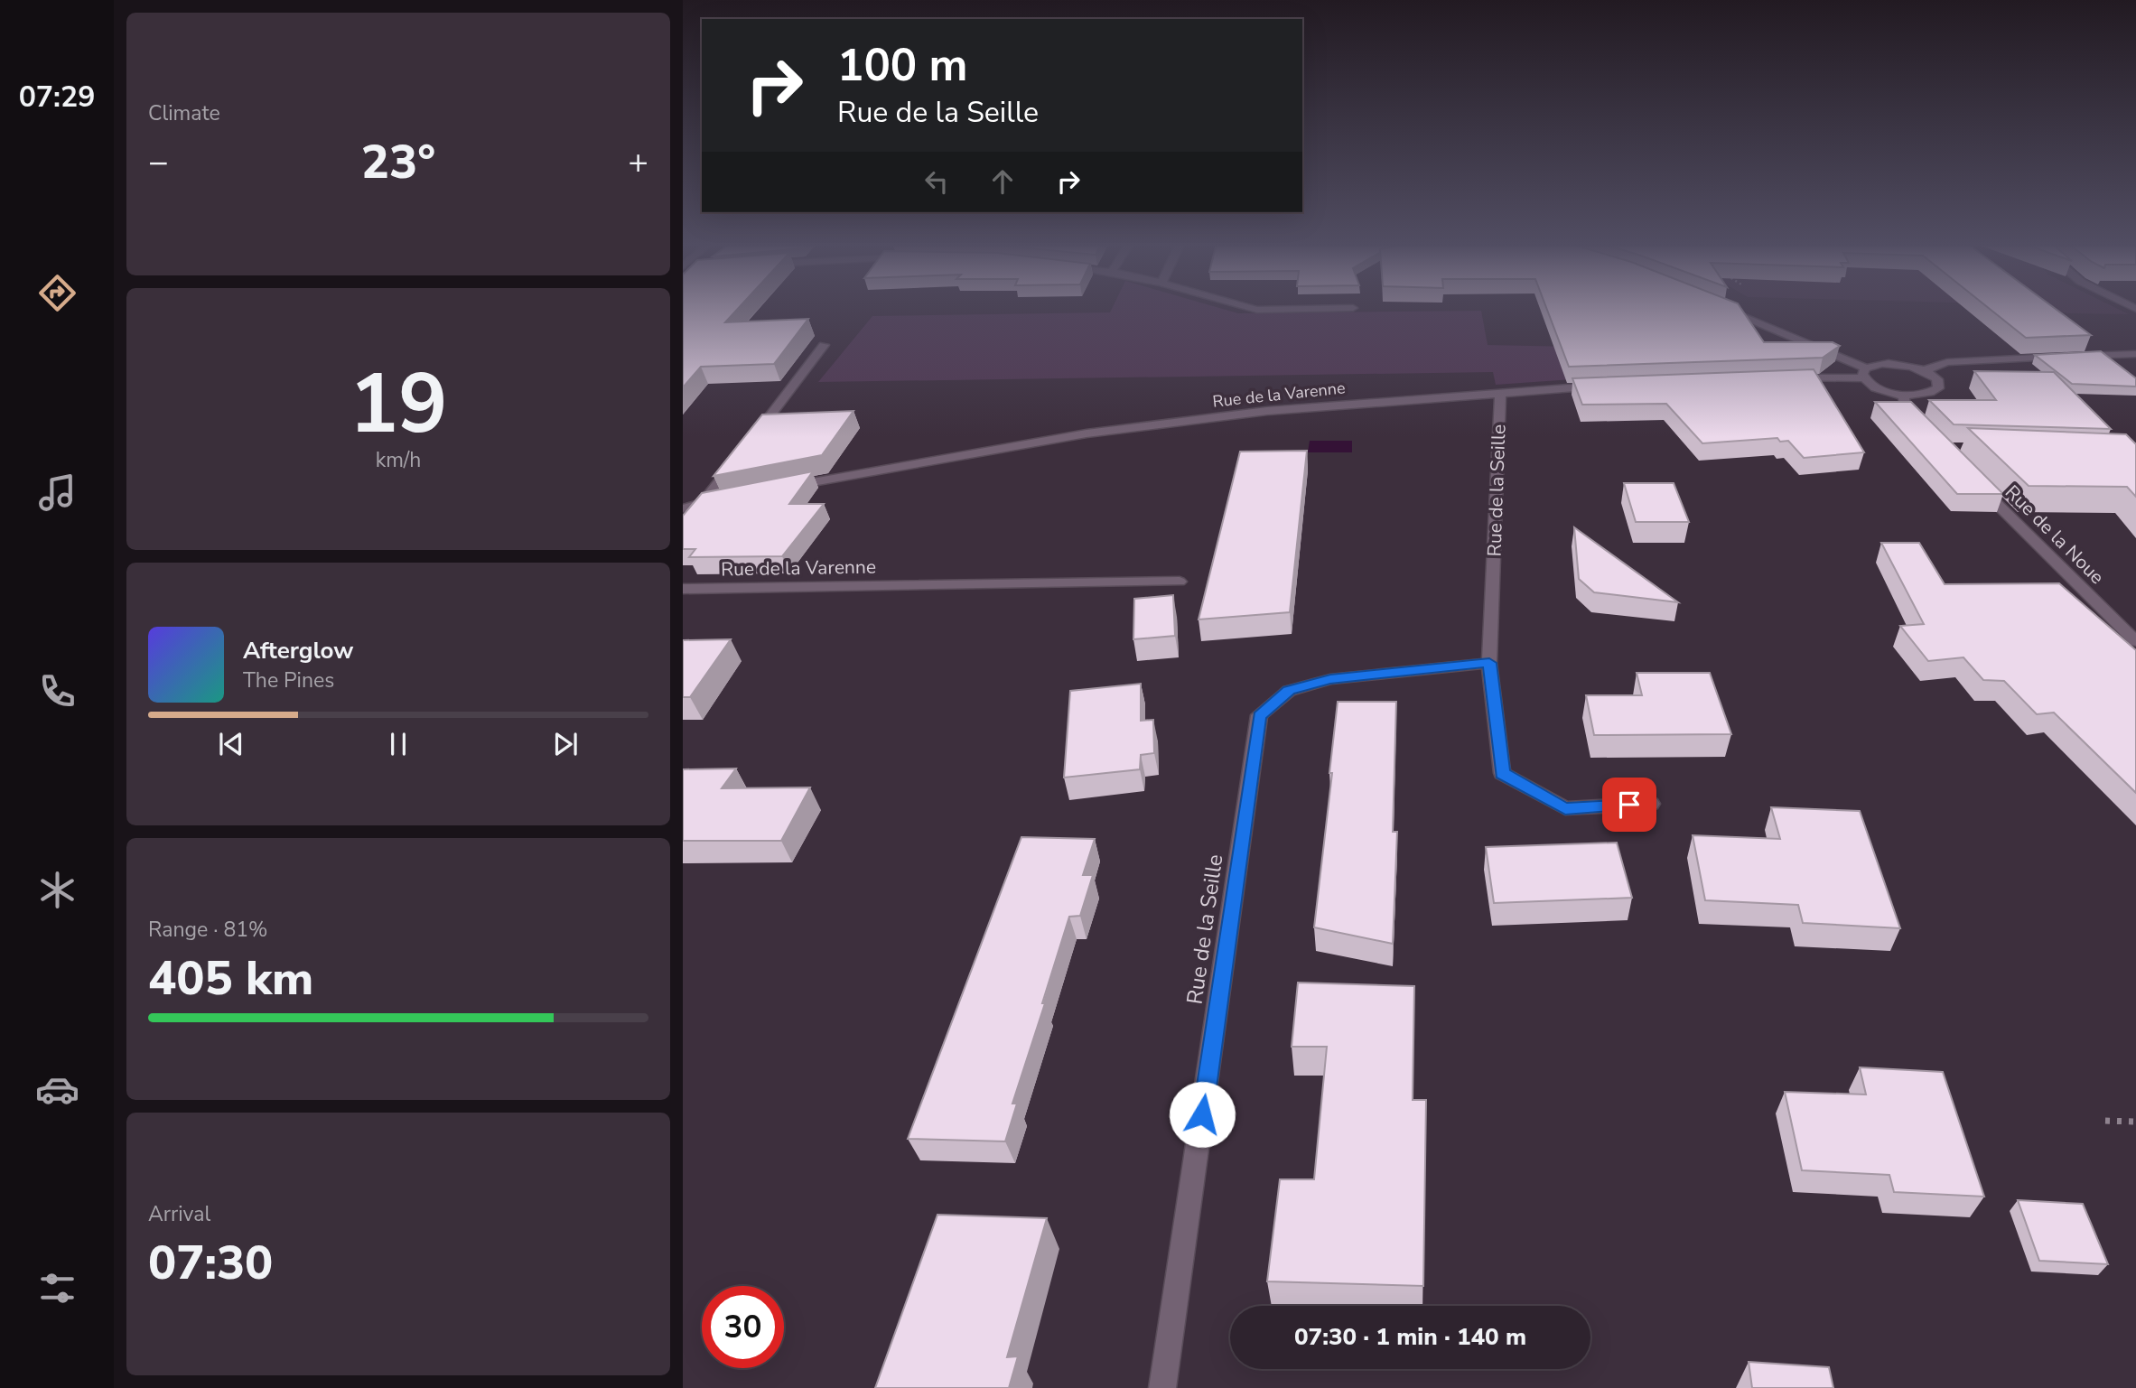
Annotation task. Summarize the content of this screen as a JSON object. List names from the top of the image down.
{
  "streets": {
    "street": ["Rue de la Varenne", "Rue de la Seille", "Rue de la Noue"]
  },
  "crossings": [
    ["Rue de la Varenne", "Rue de la Seille"]
  ],
  "page": {
    "tabs": "07:29",
    "tile": [
      "Climate",
      ["19", "km/h"],
      ["Range · 81%", "405 km"],
      ["Arrival", "07:30"]
    ],
    "turn": ["100 m", "Rue de la Seille"],
    "heat": ["−", "23°", "+"],
    "song": ["Afterglow", "The Pines"],
    "limit": "30",
    "trip": "07:30 · 1 min · 140 m"
  }
}
